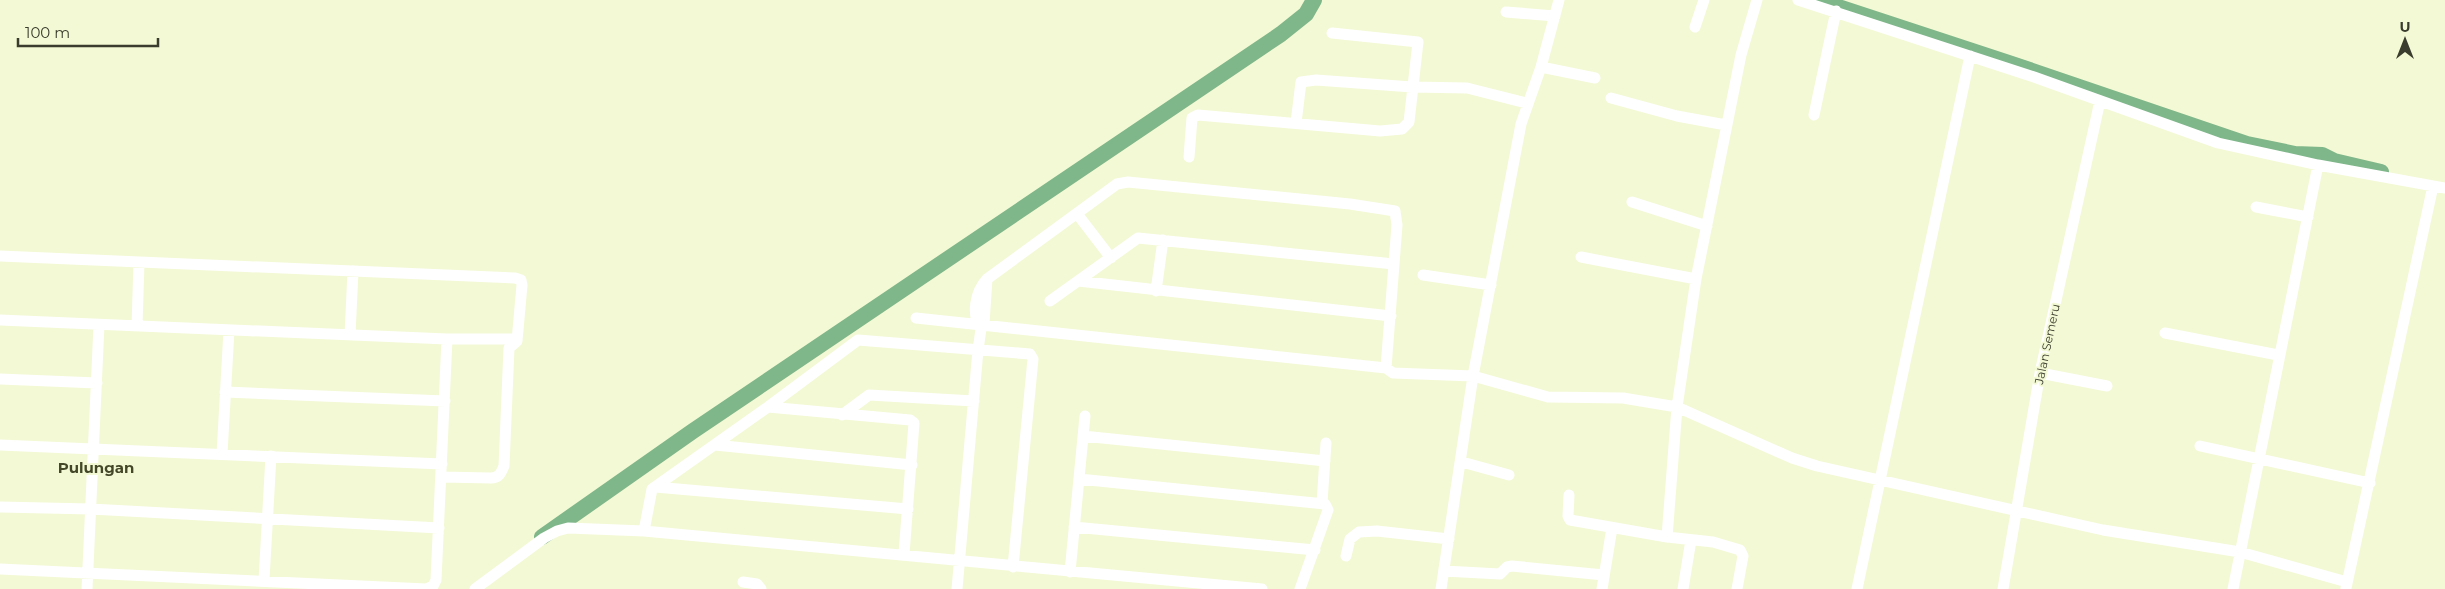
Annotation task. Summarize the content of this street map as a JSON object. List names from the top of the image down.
{
  "streets": {
    "street": ["Jalan Semeru"]
  },
  "districts": ["Pulungan"],
  "scale_bar": "100 m",
  "north": "top"
}
